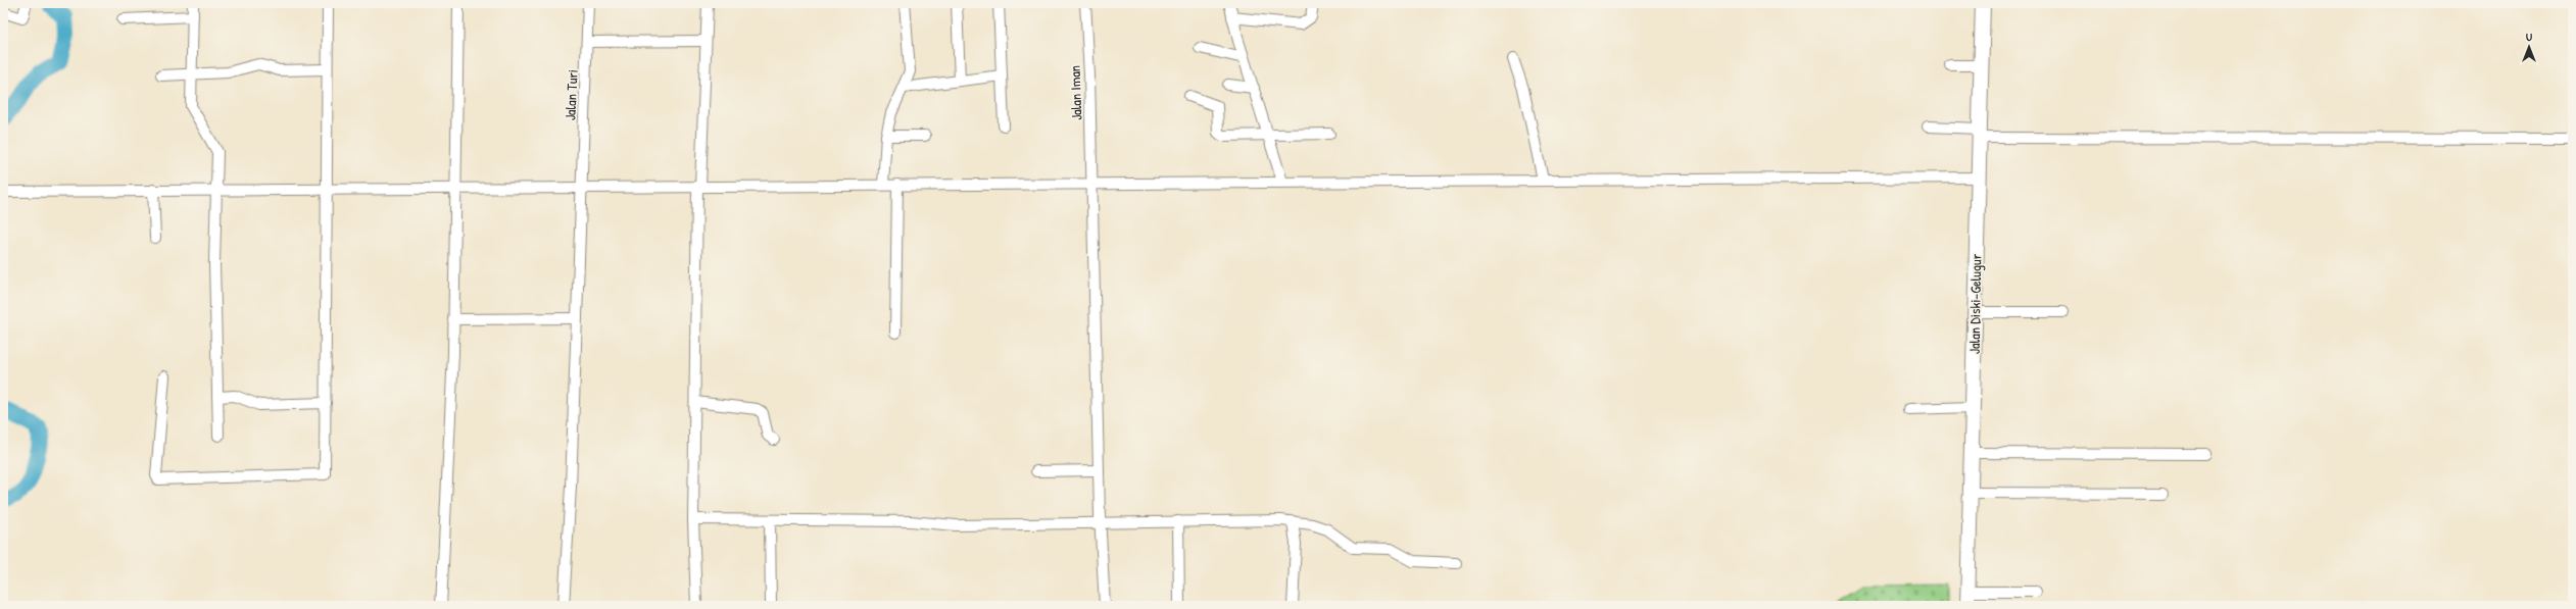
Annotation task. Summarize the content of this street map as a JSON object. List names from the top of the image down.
{
  "streets": {
    "main road": ["Jalan Diski–Gelugur"],
    "street": ["Jalan Iman", "Jalan Turi"]
  },
  "north": "top"
}
